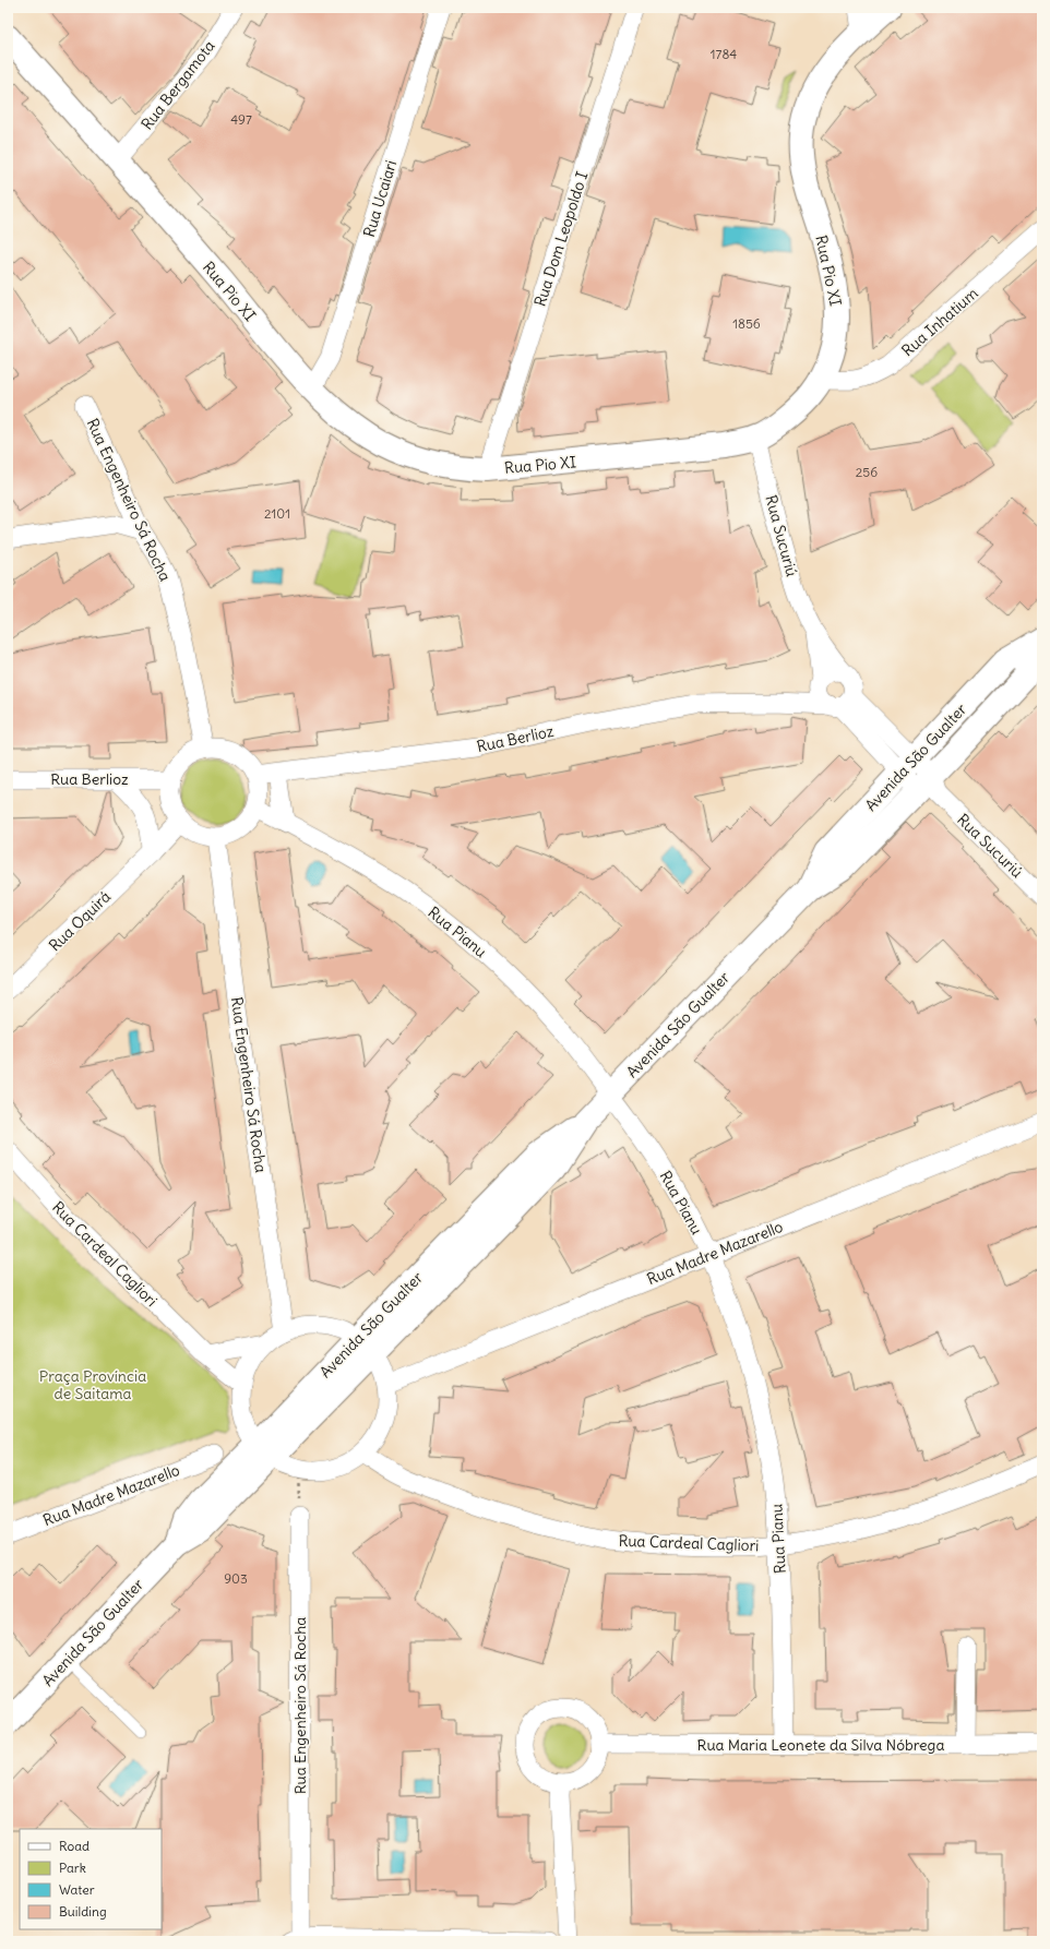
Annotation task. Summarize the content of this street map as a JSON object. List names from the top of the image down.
{
  "streets": {
    "street": [
      "Rua Bergamota",
      "Rua Ucaiari",
      "Rua Dom Leopoldo I",
      "Rua Pio XI",
      "Rua Inhatium",
      "Rua Engenheiro Sá Rocha",
      "Rua Sucuriú",
      "Rua Berlioz",
      "Avenida São Gualter",
      "Rua Oquirá",
      "Rua Pianu",
      "Rua Madre Mazarello",
      "Rua Cardeal Cagliori",
      "Rua Maria Leonete da Silva Nóbrega"
    ]
  },
  "crossings": [
    ["Rua Bergamota", "Rua Pio XI"],
    ["Rua Ucaiari", "Rua Pio XI"],
    ["Rua Dom Leopoldo I", "Rua Pio XI"],
    ["Rua Pio XI", "Rua Inhatium"],
    ["Rua Pio XI", "Rua Sucuriú"],
    ["Rua Engenheiro Sá Rocha", "Rua Berlioz"],
    ["Rua Engenheiro Sá Rocha", "Rua Oquirá"],
    ["Rua Engenheiro Sá Rocha", "Rua Pianu"],
    ["Rua Sucuriú", "Rua Berlioz"],
    ["Rua Sucuriú", "Avenida São Gualter"],
    ["Rua Berlioz", "Rua Oquirá"],
    ["Rua Berlioz", "Rua Pianu"],
    ["Avenida São Gualter", "Rua Pianu"],
    ["Rua Oquirá", "Rua Pianu"],
    ["Rua Pianu", "Rua Madre Mazarello"],
    ["Rua Pianu", "Rua Cardeal Cagliori"],
    ["Rua Pianu", "Rua Maria Leonete da Silva Nóbrega"]
  ],
  "parks": ["Praça Província de Saitama"],
  "house_numbers": [
    "1784",
    "497",
    "1856",
    "256",
    "2101",
    "903"
  ],
  "legend": [
    "Road",
    "Park",
    "Water",
    "Building"
  ]
}
